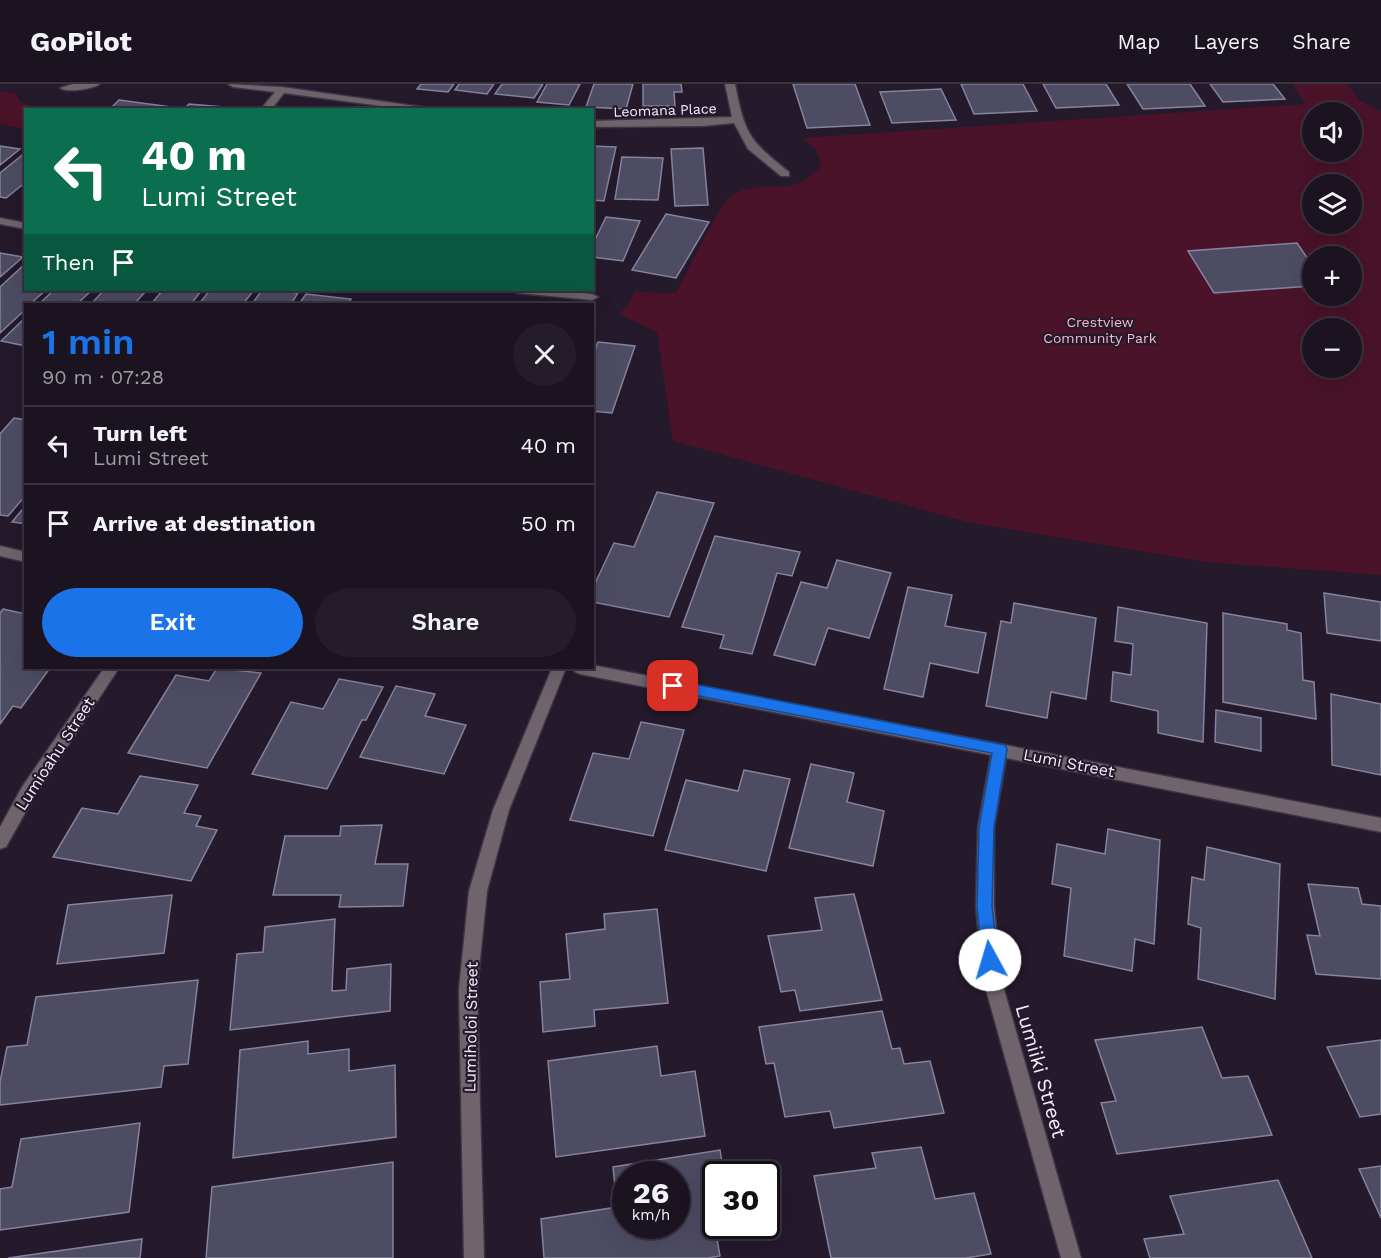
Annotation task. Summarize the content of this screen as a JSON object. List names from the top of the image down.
{
  "streets": {
    "street": [
      "Leomana Place",
      "Lumioahu Street",
      "Lumi Street",
      "Lumiholoi Street",
      "Lumiiki Street"
    ]
  },
  "crossings": [
    ["Lumi Street", "Lumiiki Street"]
  ],
  "parks": ["Crestview Community Park"],
  "page": {
    "header": "GoPilot",
    "nav": ["Map", "Layers", "Share"],
    "map_buttons": ["+", "−"],
    "turn": ["40 m", "Lumi Street"],
    "then": "Then",
    "heading": ["1 min", "90 m · 07:28"],
    "list": [
      {
        "name": "Turn left",
        "note": "Lumi Street",
        "value": "40 m"
      },
      {
        "name": "Arrive at destination",
        "value": "50 m"
      }
    ],
    "buttons": ["Exit", "Share"],
    "speed": "26 km/h",
    "limit": "30"
  }
}
